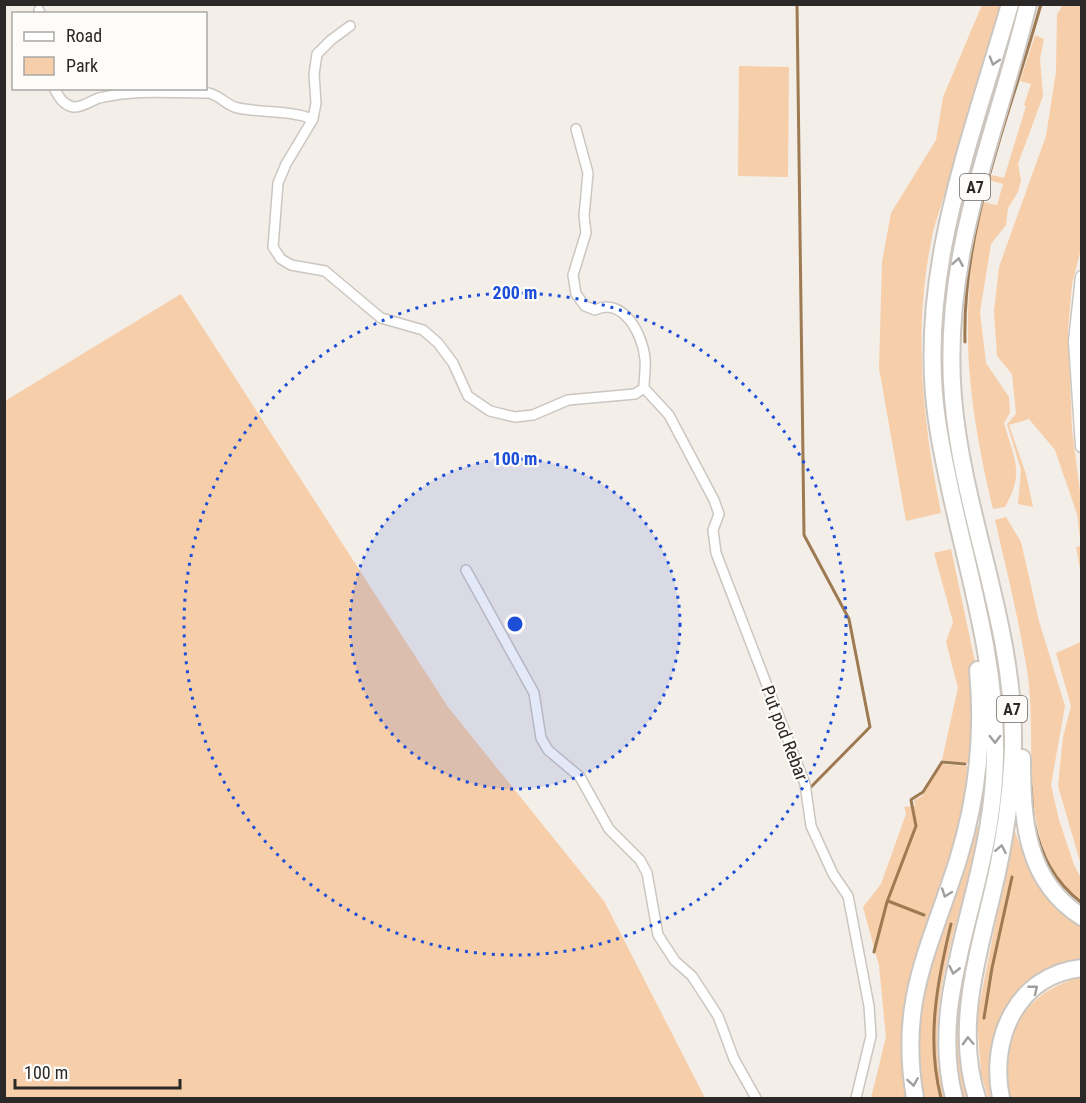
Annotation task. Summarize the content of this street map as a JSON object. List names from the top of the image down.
{
  "streets": {
    "highway": ["A7"],
    "street": ["Put pod Rebar"]
  },
  "legend": ["Road", "Park"],
  "scale_bar": "100 m",
  "rings": ["200 m", "100 m"]
}
